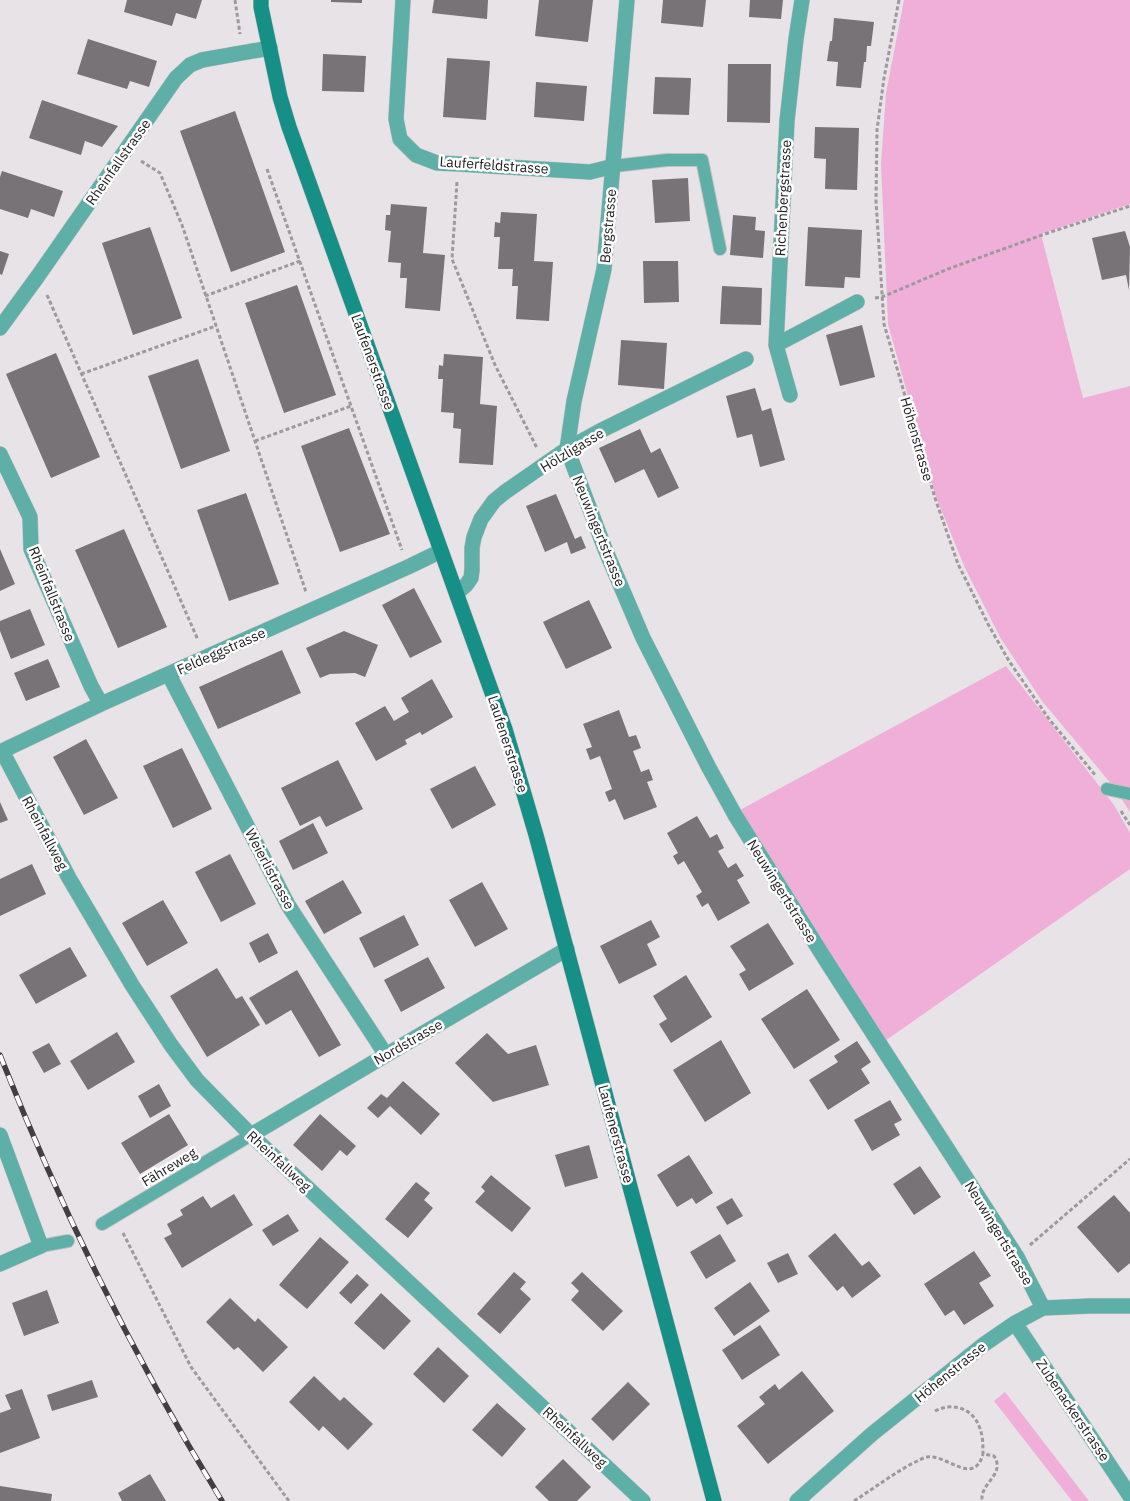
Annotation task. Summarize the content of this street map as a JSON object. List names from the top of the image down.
{
  "streets": {
    "street": [
      "Rheinfallstrasse",
      "Lauferfeldstrasse",
      "Richenbergstrasse",
      "Bergstrasse",
      "Laufenerstrasse",
      "Höhenstrasse",
      "Hölzligasse",
      "Neuwingertstrasse",
      "Feldeggstrasse",
      "Rheinfallweg",
      "Weierlistrasse",
      "Nordstrasse",
      "Zubenackerstrasse"
    ],
    "lane": ["Fähreweg"]
  },
  "crossings": [
    ["Rheinfallstrasse", "Laufenerstrasse"],
    ["Rheinfallstrasse", "Feldeggstrasse"],
    ["Lauferfeldstrasse", "Bergstrasse"],
    ["Bergstrasse", "Hölzligasse"],
    ["Bergstrasse", "Neuwingertstrasse"],
    ["Laufenerstrasse", "Hölzligasse"],
    ["Laufenerstrasse", "Feldeggstrasse"],
    ["Laufenerstrasse", "Nordstrasse"],
    ["Höhenstrasse", "Neuwingertstrasse"],
    ["Höhenstrasse", "Zubenackerstrasse"],
    ["Hölzligasse", "Neuwingertstrasse"],
    ["Feldeggstrasse", "Rheinfallweg"],
    ["Feldeggstrasse", "Weierlistrasse"],
    ["Rheinfallweg", "Nordstrasse"],
    ["Rheinfallweg", "Fähreweg"],
    ["Weierlistrasse", "Nordstrasse"],
    ["Nordstrasse", "Fähreweg"]
  ]
}
